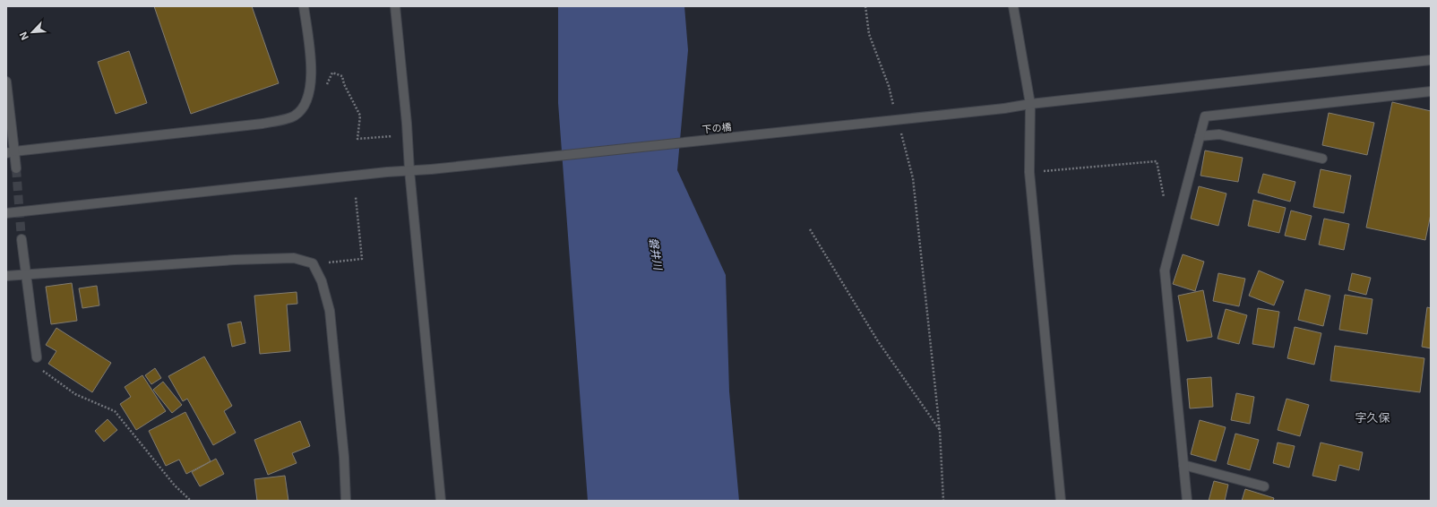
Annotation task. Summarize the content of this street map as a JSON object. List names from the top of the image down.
{
  "streets": {
    "street": ["下の橋"]
  },
  "districts": ["字久保"],
  "water": ["磐井川"],
  "north": "bottom left"
}
